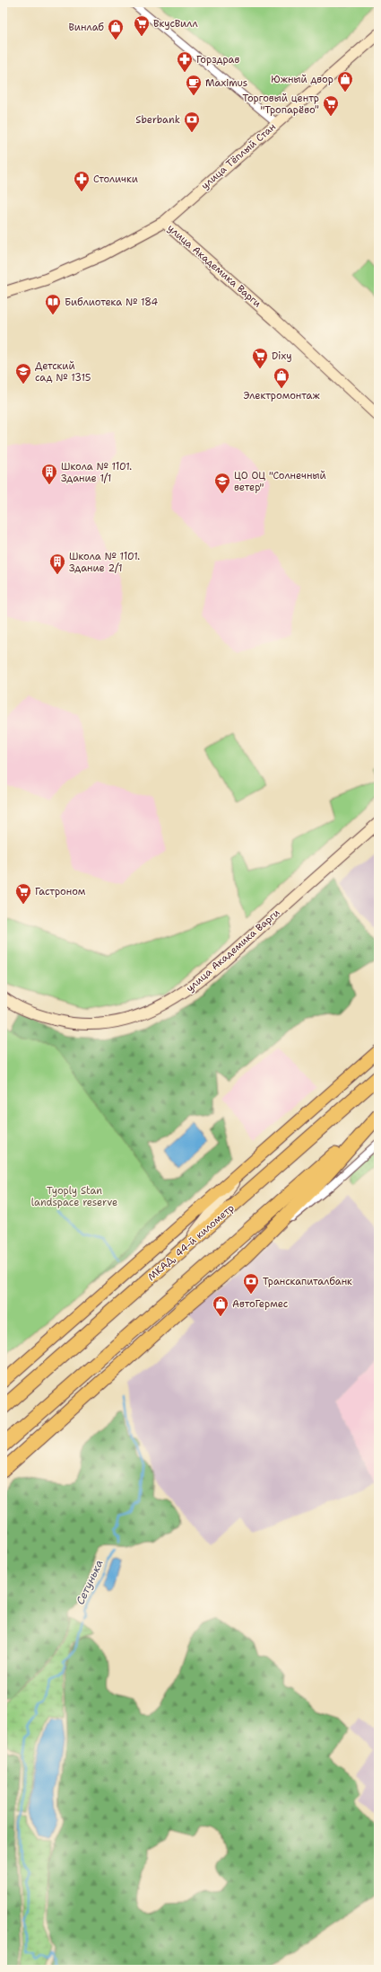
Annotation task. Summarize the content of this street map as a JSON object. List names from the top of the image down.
{
  "streets": {
    "highway": ["МКАД, 44-й километр"],
    "street": ["улица Тёплый Стан", "улица Академика Варги"]
  },
  "crossings": [
    ["улица Тёплый Стан", "улица Академика Варги"]
  ],
  "water": ["Сетунька"],
  "parks": ["Tyoply Stan landspace reserve"],
  "places": {
    "supermarket": [
      "ВкусВилл",
      "Торговый центр \"Тропарёво\"",
      "Dixy",
      "Гастроном"
    ],
    "shop": [
      "Винлаб",
      "Южный двор",
      "Электромонтаж",
      "АвтоГермес"
    ],
    "pharmacy": ["Горздрав", "Столички"],
    "cafe": ["Maximus"],
    "bank": ["Sberbank", "Транскапиталбанк"],
    "library": ["Библиотека № 184"],
    "school or university": ["Детский сад № 1315", "ЦО ОЦ \"Солнечный ветер\""],
    "building": ["Школа № 1101. Здание 1/1", "Школа № 1101. Здание 2/1"]
  }
}
